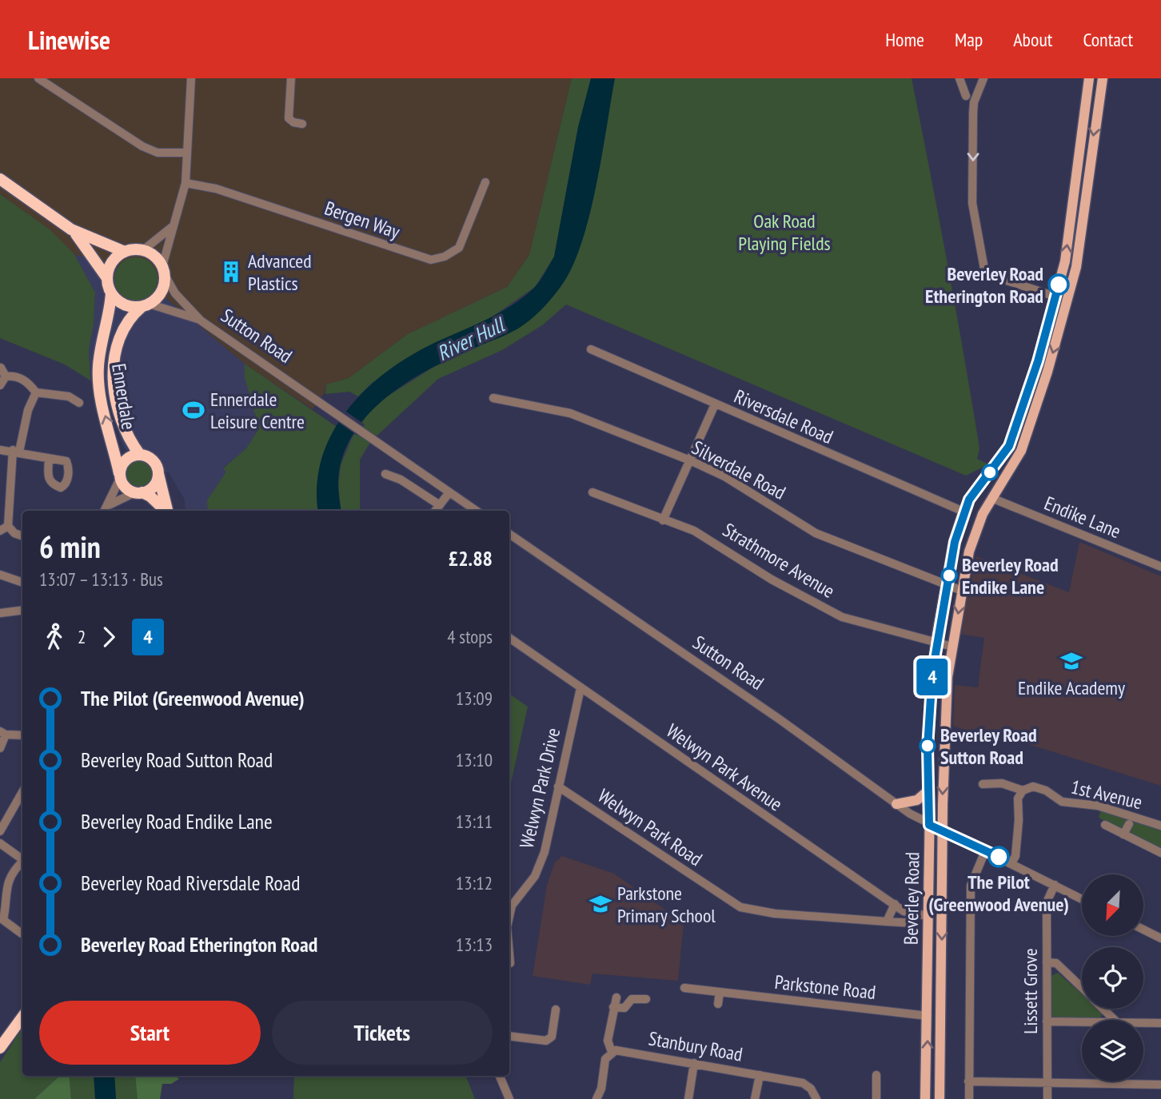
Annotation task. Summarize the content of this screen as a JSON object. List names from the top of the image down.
{
  "streets": {
    "highway": ["Ennerdale"],
    "main road": ["Beverley Road"],
    "street": [
      "Bergen Way",
      "Sutton Road",
      "Riversdale Road",
      "Silverdale Road",
      "Endike Lane",
      "Strathmore Avenue",
      "Welwyn Park Avenue",
      "Welwyn Park Drive",
      "1st Avenue",
      "Welwyn Park Road",
      "Parkstone Road",
      "Lissett Grove",
      "Stanbury Road"
    ]
  },
  "crossings": [
    ["Sutton Road", "Ennerdale"],
    ["Sutton Road", "Beverley Road"],
    ["Sutton Road", "Lissett Grove"],
    ["Riversdale Road", "Beverley Road"],
    ["Silverdale Road", "Beverley Road"],
    ["Endike Lane", "Beverley Road"],
    ["Strathmore Avenue", "Beverley Road"],
    ["Welwyn Park Avenue", "Welwyn Park Drive"],
    ["Welwyn Park Avenue", "Beverley Road"],
    ["Welwyn Park Drive", "Welwyn Park Road"],
    ["Beverley Road", "Parkstone Road"]
  ],
  "one_way": ["Ennerdale"],
  "water": ["River Hull"],
  "parks": ["Oak Road Playing Fields"],
  "places": {
    "building": ["Advanced Plastics"],
    "other": [
      "Beverley Road Etherington Road",
      "Beverley Road Endike Lane",
      "Beverley Road Sutton Road",
      "The Pilot (Greenwood Avenue)"
    ],
    "sports": ["Ennerdale Leisure Centre"],
    "school or university": ["Endike Academy", "Parkstone Primary School"]
  },
  "lines": ["bus line 4"],
  "north": "bottom left",
  "page": {
    "header": "Linewise",
    "nav": [
      "Home",
      "Map",
      "About",
      "Contact"
    ],
    "on_map": "4",
    "heading": ["6 min", "13:07 – 13:13 · Bus", "£2.88"],
    "legs": ["2", "4", "4 stops"],
    "list": [
      {
        "name": "The Pilot (Greenwood Avenue)",
        "value": "13:09"
      },
      {
        "name": "Beverley Road Sutton Road",
        "value": "13:10"
      },
      {
        "name": "Beverley Road Endike Lane",
        "value": "13:11"
      },
      {
        "name": "Beverley Road Riversdale Road",
        "value": "13:12"
      },
      {
        "name": "Beverley Road Etherington Road",
        "value": "13:13"
      }
    ],
    "buttons": ["Start", "Tickets"]
  }
}
